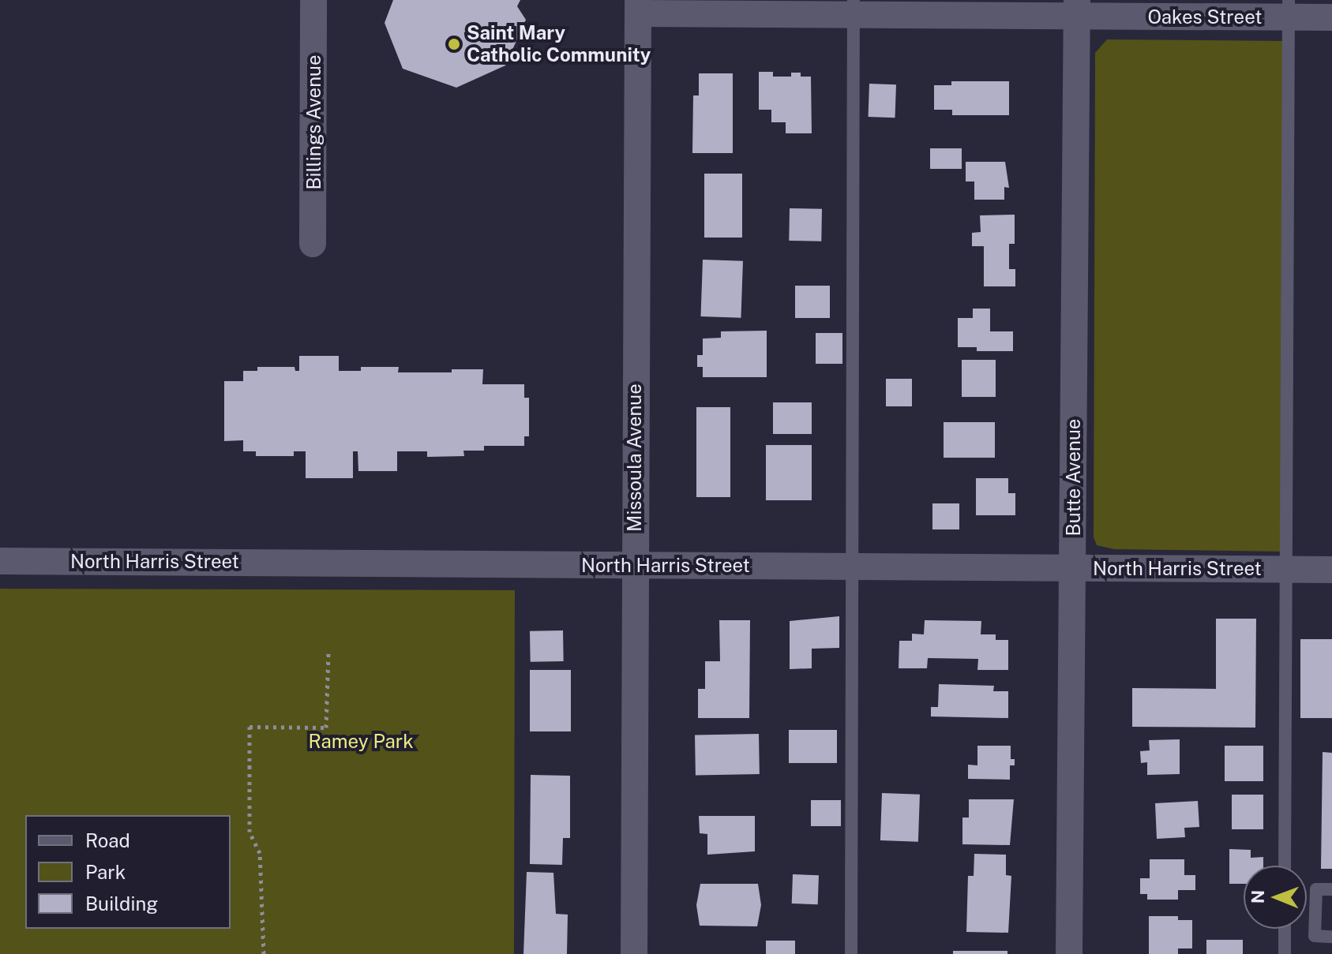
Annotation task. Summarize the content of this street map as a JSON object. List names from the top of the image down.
{
  "streets": {
    "street": [
      "Oakes Street",
      "Billings Avenue",
      "Missoula Avenue",
      "Butte Avenue",
      "North Harris Street"
    ]
  },
  "crossings": [
    ["Oakes Street", "Missoula Avenue"],
    ["Oakes Street", "Butte Avenue"],
    ["Missoula Avenue", "North Harris Street"],
    ["Butte Avenue", "North Harris Street"]
  ],
  "parks": ["Ramey Park"],
  "places": ["Saint Mary Catholic Community"],
  "legend": ["Road", "Park", "Building"],
  "north": "left"
}
